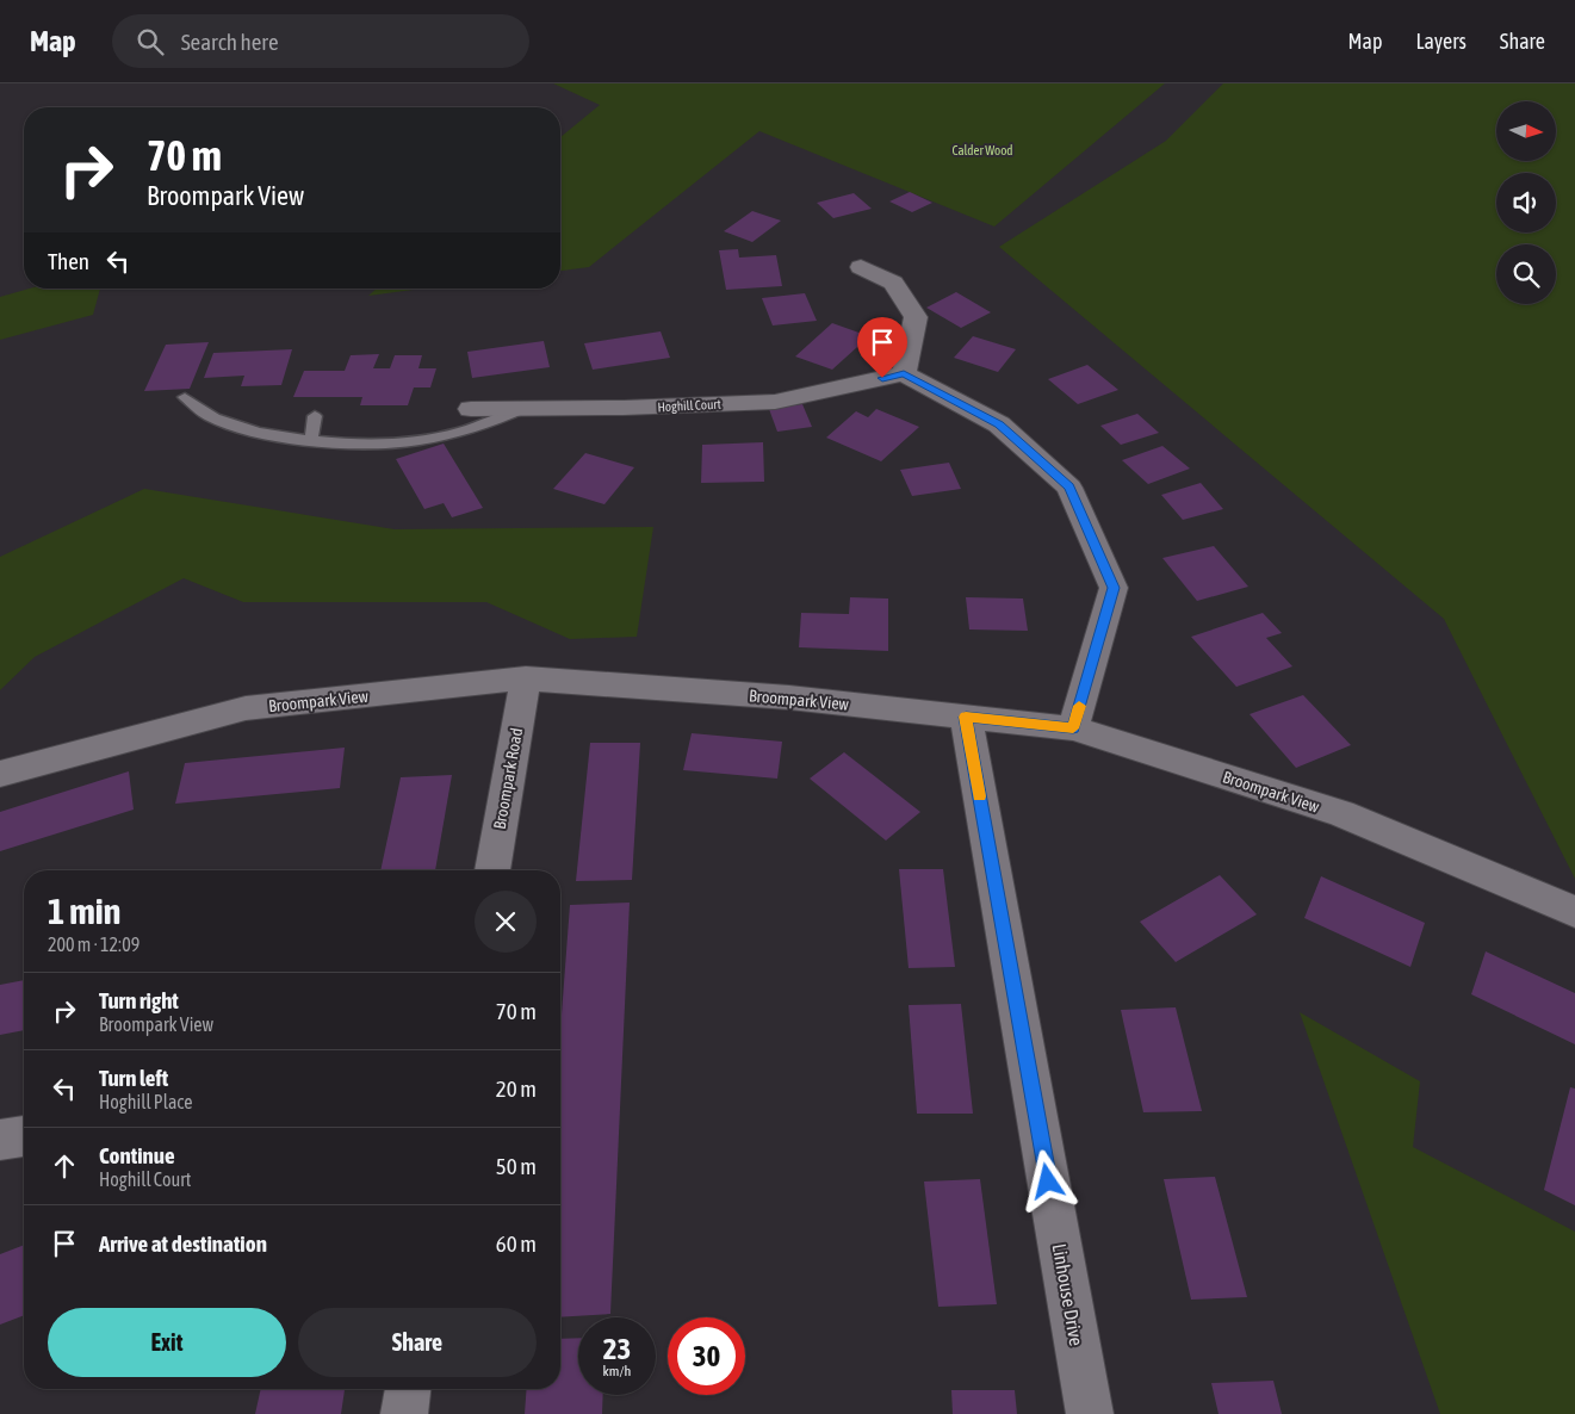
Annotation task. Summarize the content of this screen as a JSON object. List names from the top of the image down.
{
  "streets": {
    "street": [
      "Hoghill Court",
      "Broompark View",
      "Broompark Road",
      "Linhouse Drive"
    ]
  },
  "crossings": [
    ["Broompark View", "Broompark Road"],
    ["Broompark View", "Linhouse Drive"]
  ],
  "parks": ["Calder Wood"],
  "north": "right",
  "page": {
    "header": "Map",
    "search": "Search here",
    "nav": ["Map", "Layers", "Share"],
    "turn": ["70 m", "Broompark View"],
    "then": "Then",
    "heading": ["1 min", "200 m · 12:09"],
    "list": [
      {
        "name": "Turn right",
        "note": "Broompark View",
        "value": "70 m"
      },
      {
        "name": "Turn left",
        "note": "Hoghill Place",
        "value": "20 m"
      },
      {
        "name": "Continue",
        "note": "Hoghill Court",
        "value": "50 m"
      },
      {
        "name": "Arrive at destination",
        "value": "60 m"
      }
    ],
    "buttons": ["Exit", "Share"],
    "speed": "23 km/h",
    "limit": "30"
  }
}
